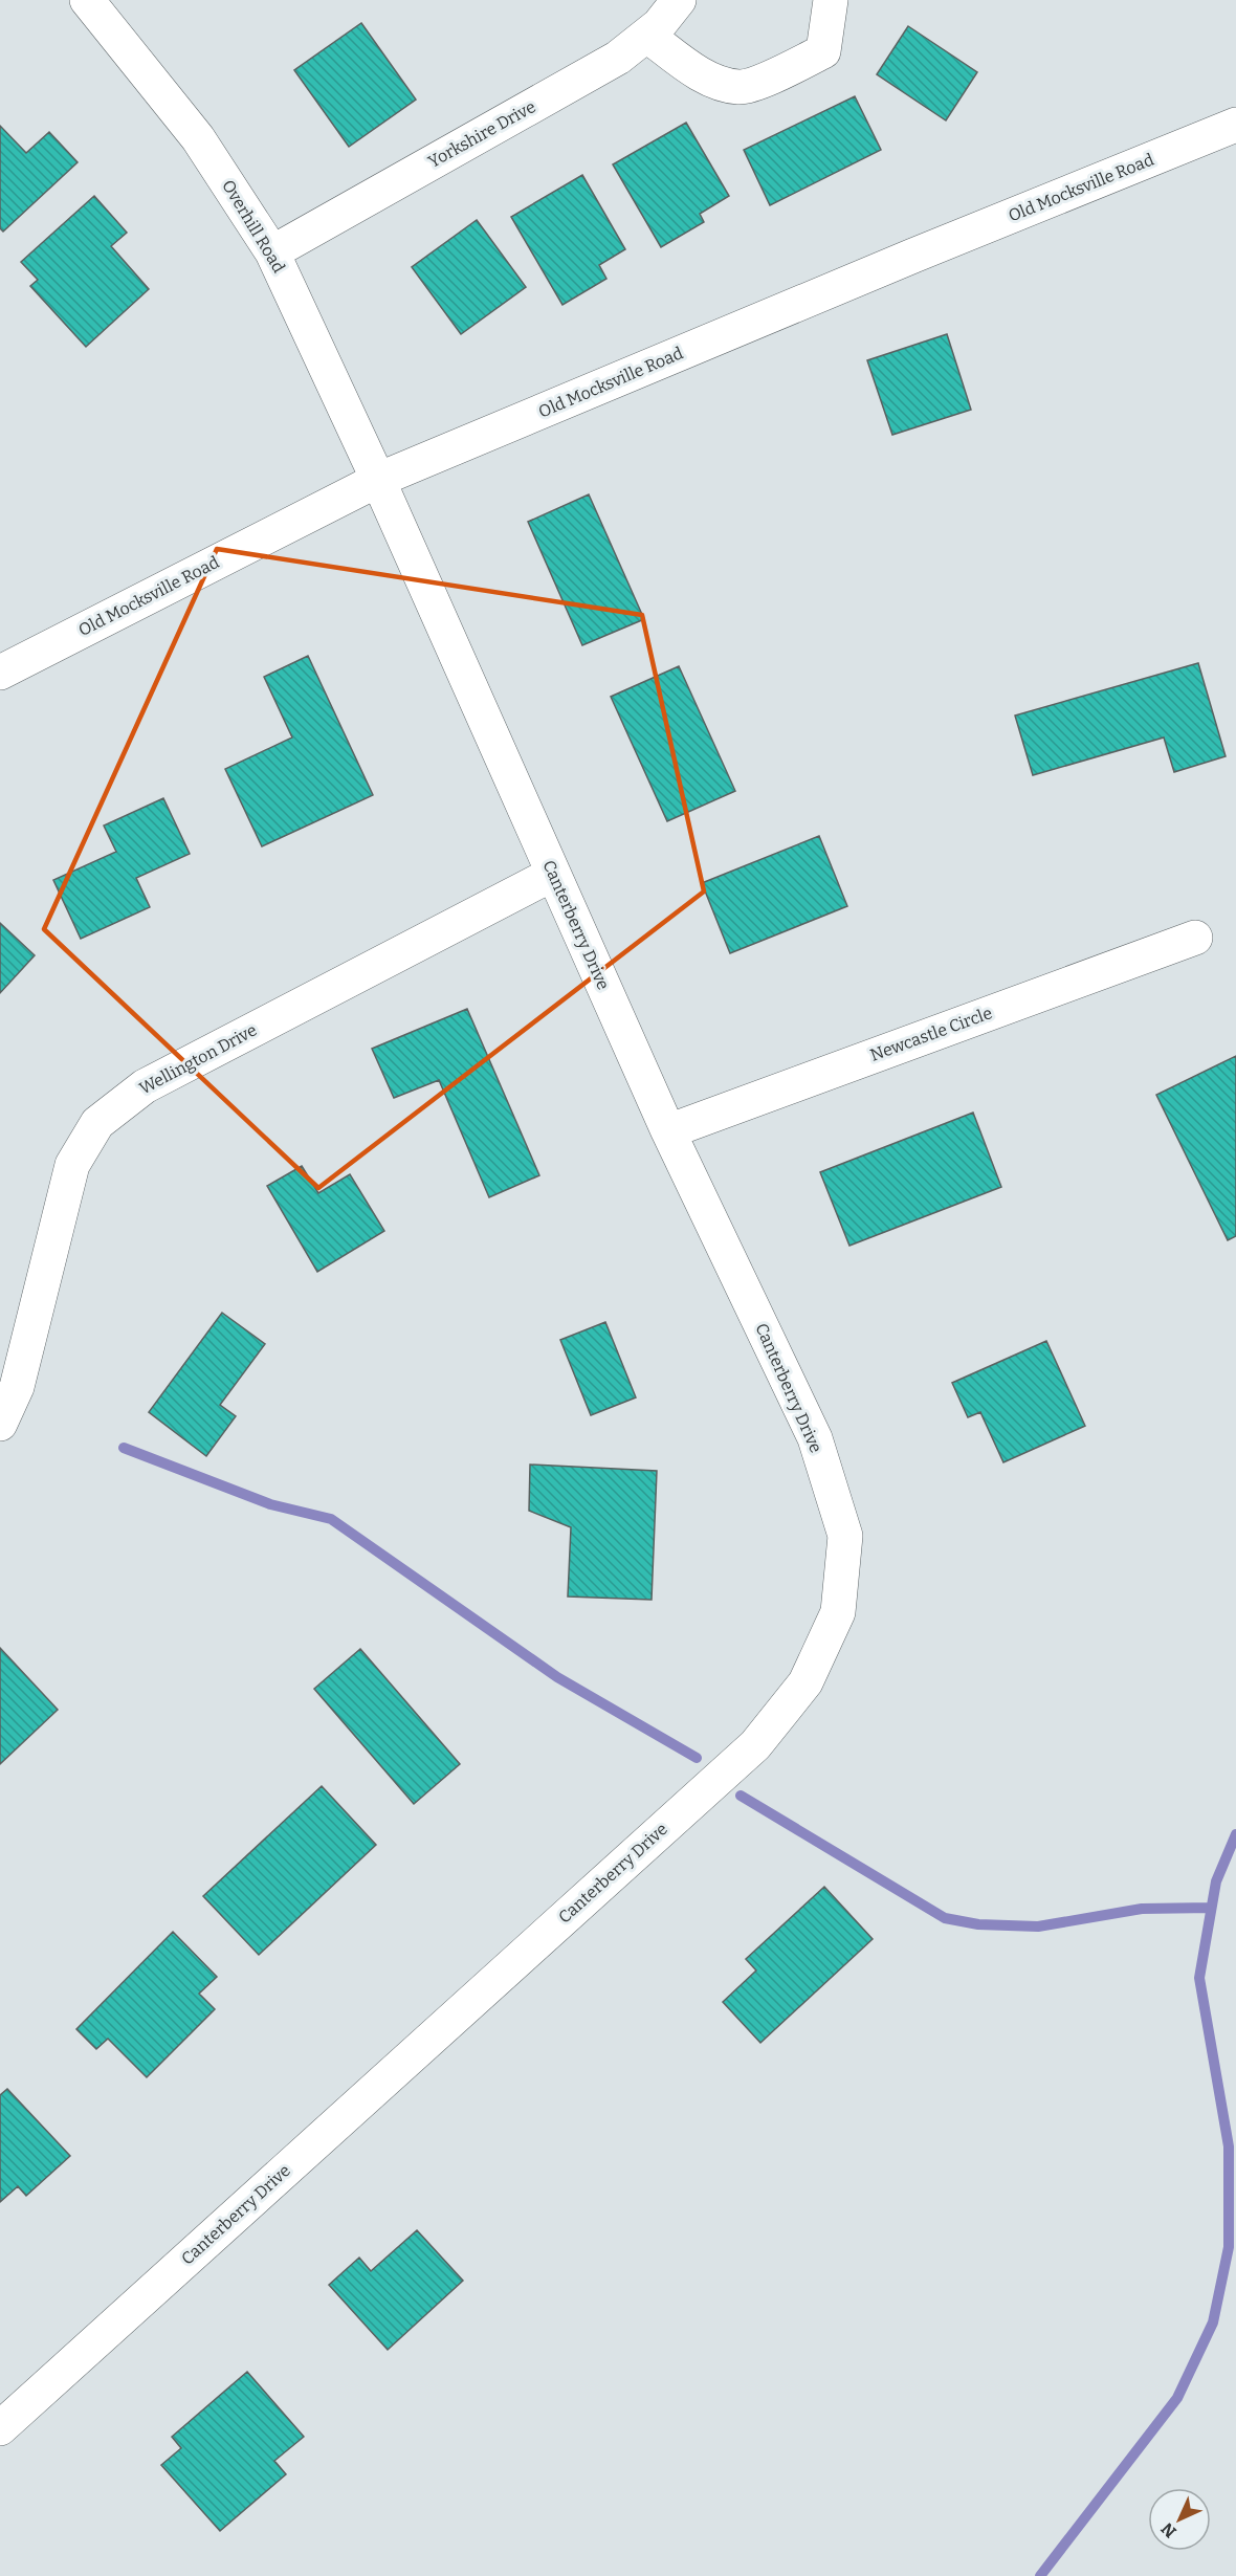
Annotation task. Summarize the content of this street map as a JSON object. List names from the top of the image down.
{
  "streets": {
    "street": [
      "Yorkshire Drive",
      "Old Mocksville Road",
      "Overhill Road",
      "Canterberry Drive",
      "Newcastle Circle",
      "Wellington Drive"
    ]
  },
  "crossings": [
    ["Yorkshire Drive", "Overhill Road"],
    ["Old Mocksville Road", "Overhill Road"],
    ["Old Mocksville Road", "Canterberry Drive"],
    ["Overhill Road", "Canterberry Drive"],
    ["Canterberry Drive", "Newcastle Circle"],
    ["Canterberry Drive", "Wellington Drive"]
  ],
  "north": "bottom left"
}
